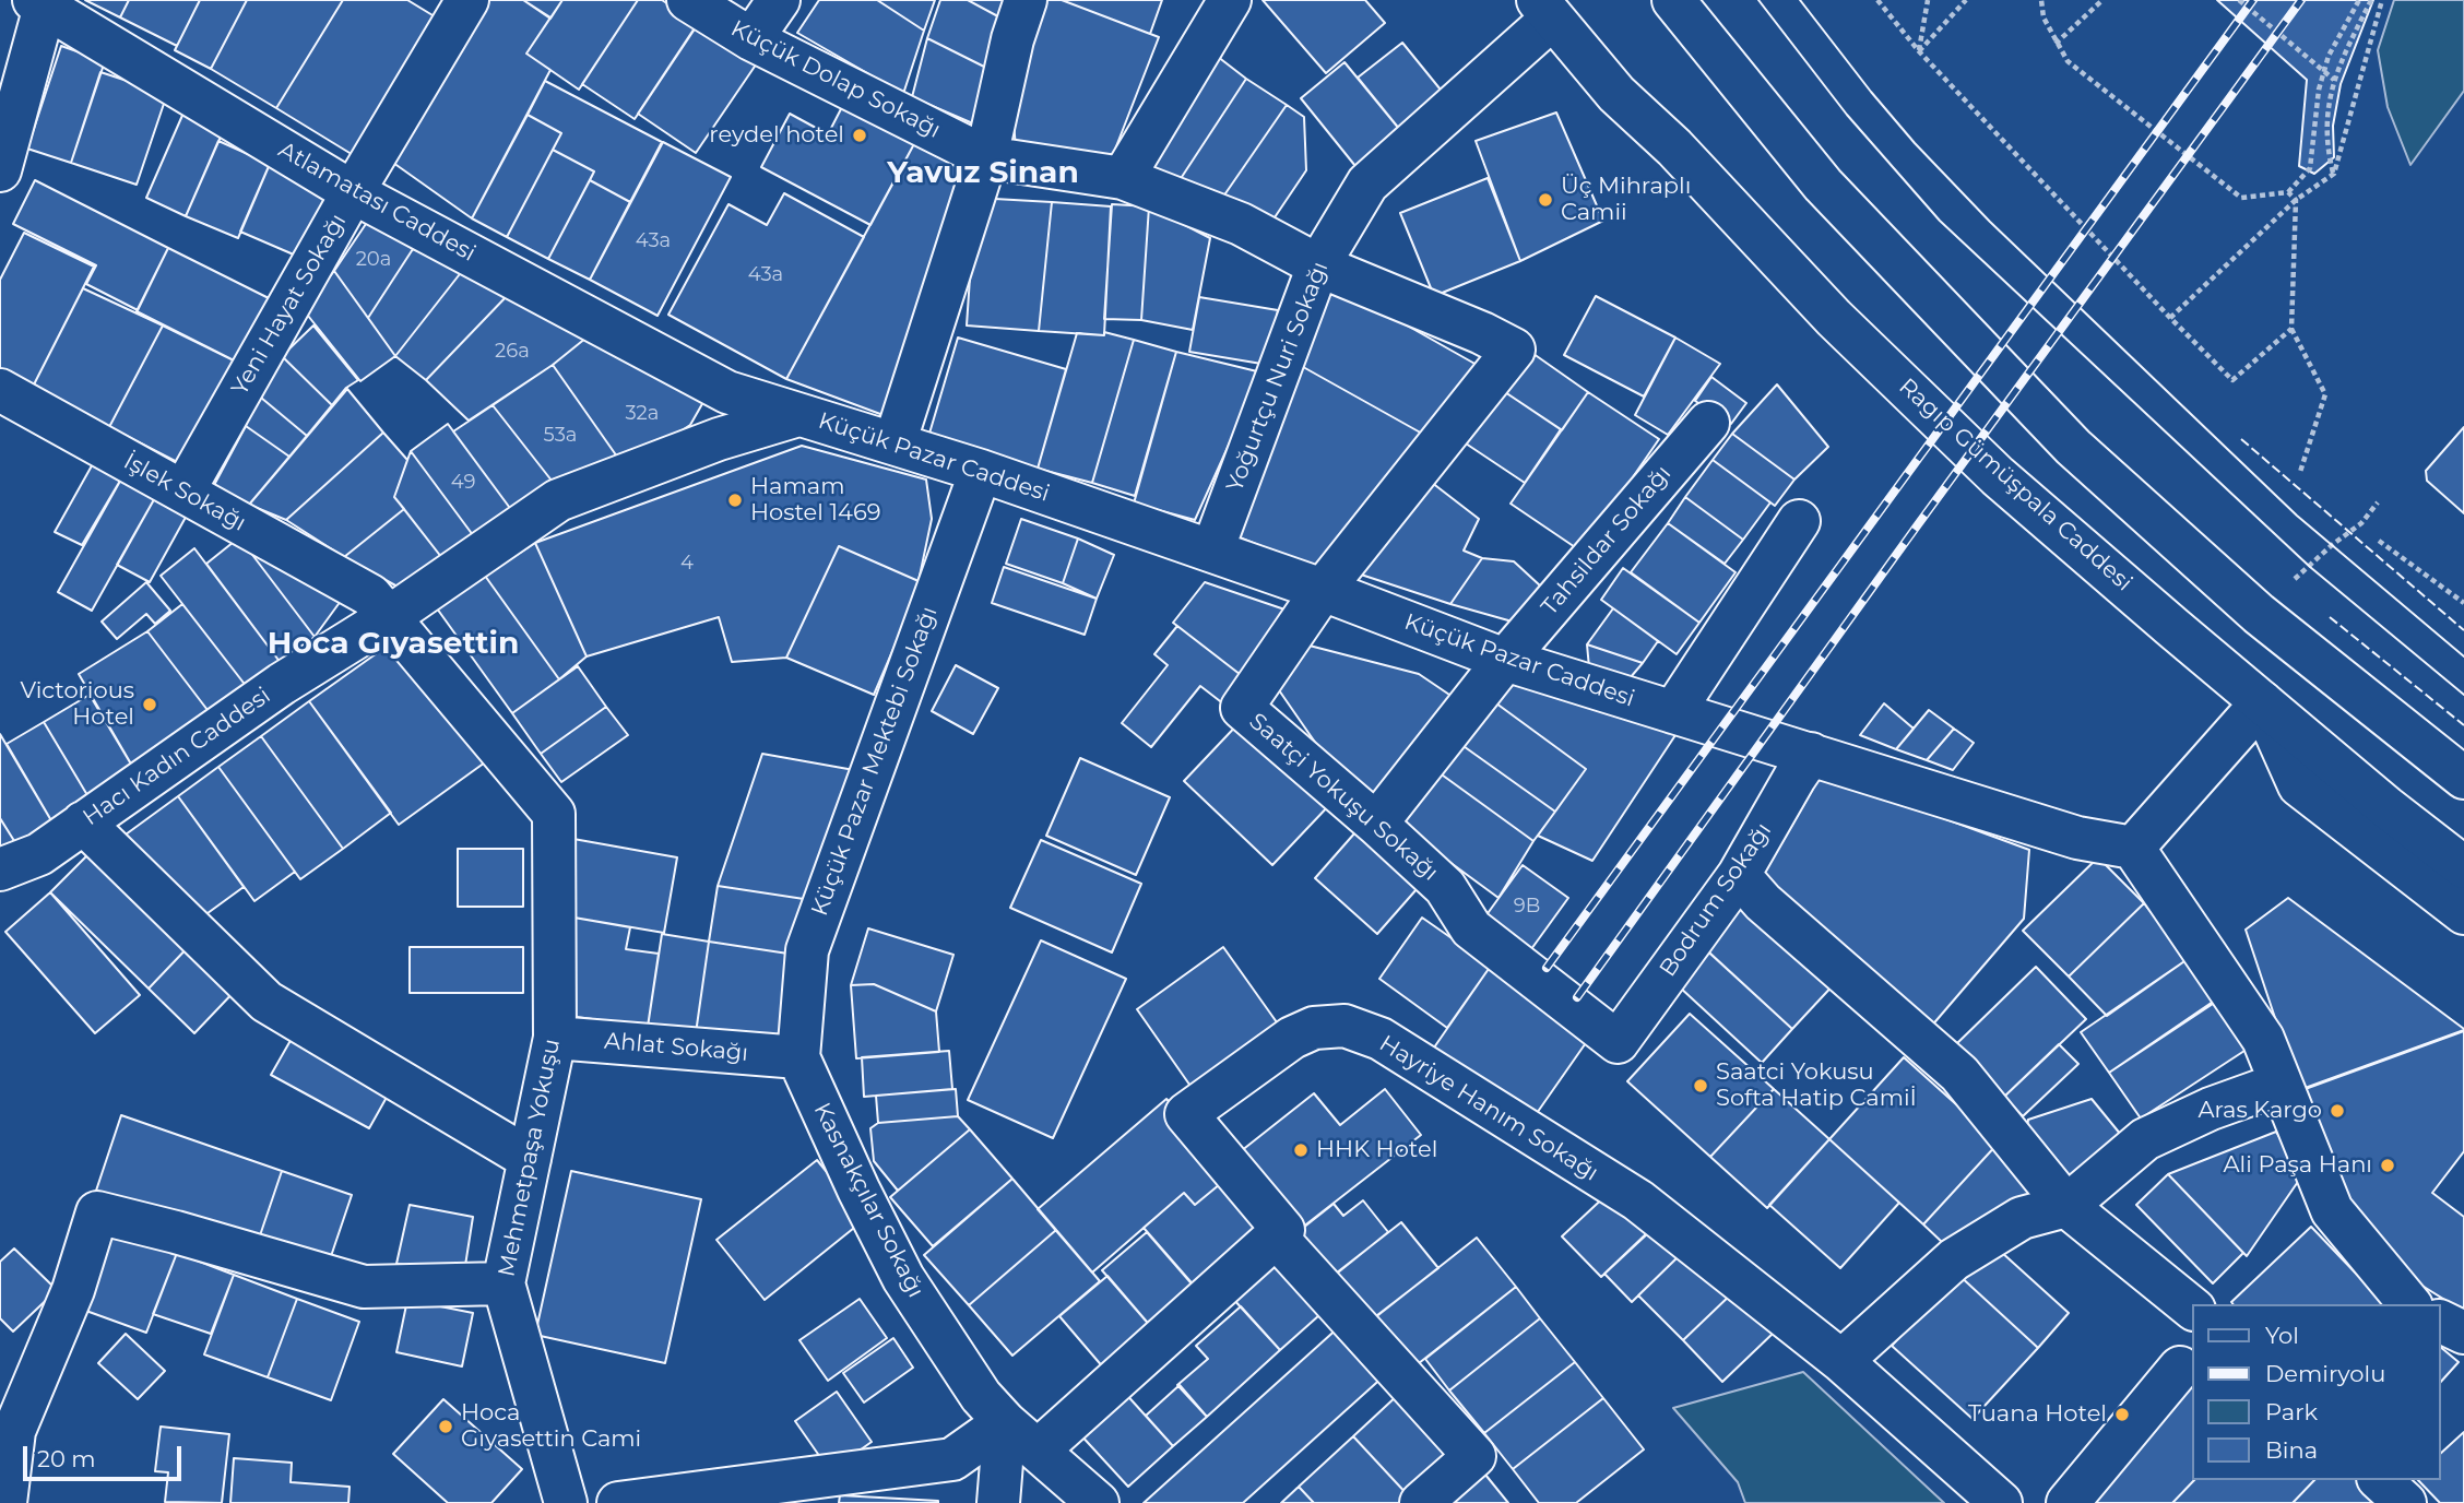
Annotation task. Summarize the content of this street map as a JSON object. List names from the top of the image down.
{
  "streets": {
    "street": [
      "Küçük Dolap Sokağı",
      "Atlamatası Caddesi",
      "Yeni Hayat Sokağı",
      "Yoğurtçu Nuri Sokağı",
      "Küçük Pazar Caddesi",
      "Ragıp Gümüşpala Caddesi",
      "İşlek Sokağı",
      "Tahsildar Sokağı",
      "Hacı Kadın Caddesi",
      "Küçük Pazar Mektebi Sokağı",
      "Saatçi Yokuşu Sokağı",
      "Bodrum Sokağı",
      "Ahlat Sokağı",
      "Hayriye Hanım Sokağı",
      "Mehmetpaşa Yokuşu",
      "Kasnakçılar Sokağı"
    ]
  },
  "crossings": [
    ["Küçük Dolap Sokağı", "Yoğurtçu Nuri Sokağı"],
    ["Küçük Dolap Sokağı", "Küçük Pazar Caddesi"],
    ["Küçük Dolap Sokağı", "Saatçi Yokuşu Sokağı"],
    ["Atlamatası Caddesi", "Yeni Hayat Sokağı"],
    ["Atlamatası Caddesi", "Küçük Pazar Caddesi"],
    ["Yeni Hayat Sokağı", "İşlek Sokağı"],
    ["Yoğurtçu Nuri Sokağı", "Küçük Pazar Caddesi"],
    ["Yoğurtçu Nuri Sokağı", "Ragıp Gümüşpala Caddesi"],
    ["Küçük Pazar Caddesi", "Tahsildar Sokağı"],
    ["Küçük Pazar Caddesi", "Hacı Kadın Caddesi"],
    ["Küçük Pazar Caddesi", "Küçük Pazar Mektebi Sokağı"],
    ["Küçük Pazar Caddesi", "Saatçi Yokuşu Sokağı"],
    ["Küçük Pazar Caddesi", "Bodrum Sokağı"],
    ["İşlek Sokağı", "Hacı Kadın Caddesi"],
    ["İşlek Sokağı", "Mehmetpaşa Yokuşu"],
    ["Tahsildar Sokağı", "Saatçi Yokuşu Sokağı"],
    ["Hacı Kadın Caddesi", "Mehmetpaşa Yokuşu"],
    ["Küçük Pazar Mektebi Sokağı", "Ahlat Sokağı"],
    ["Küçük Pazar Mektebi Sokağı", "Kasnakçılar Sokağı"],
    ["Saatçi Yokuşu Sokağı", "Bodrum Sokağı"],
    ["Ahlat Sokağı", "Mehmetpaşa Yokuşu"],
    ["Ahlat Sokağı", "Kasnakçılar Sokağı"]
  ],
  "districts": ["Yavuz Sinan", "Hoca Gıyasettin"],
  "places": [
    "reydel hotel",
    "Üç Mihraplı Camii",
    "Hamam Hostel 1469",
    "Victorious Hotel",
    "Saatci Yokusu Softa Hatip Camiİ",
    "Aras Kargo",
    "HHK Hotel",
    "Ali Paşa Hanı",
    "Tuana Hotel",
    "Hoca Gıyasettin Cami"
  ],
  "house_numbers": [
    "43a",
    "20a",
    "43a",
    "26a",
    "32a",
    "53a",
    "49",
    "4",
    "9B"
  ],
  "legend": [
    "Yol",
    "Demiryolu",
    "Park",
    "Bina"
  ],
  "scale_bar": "20 m"
}
